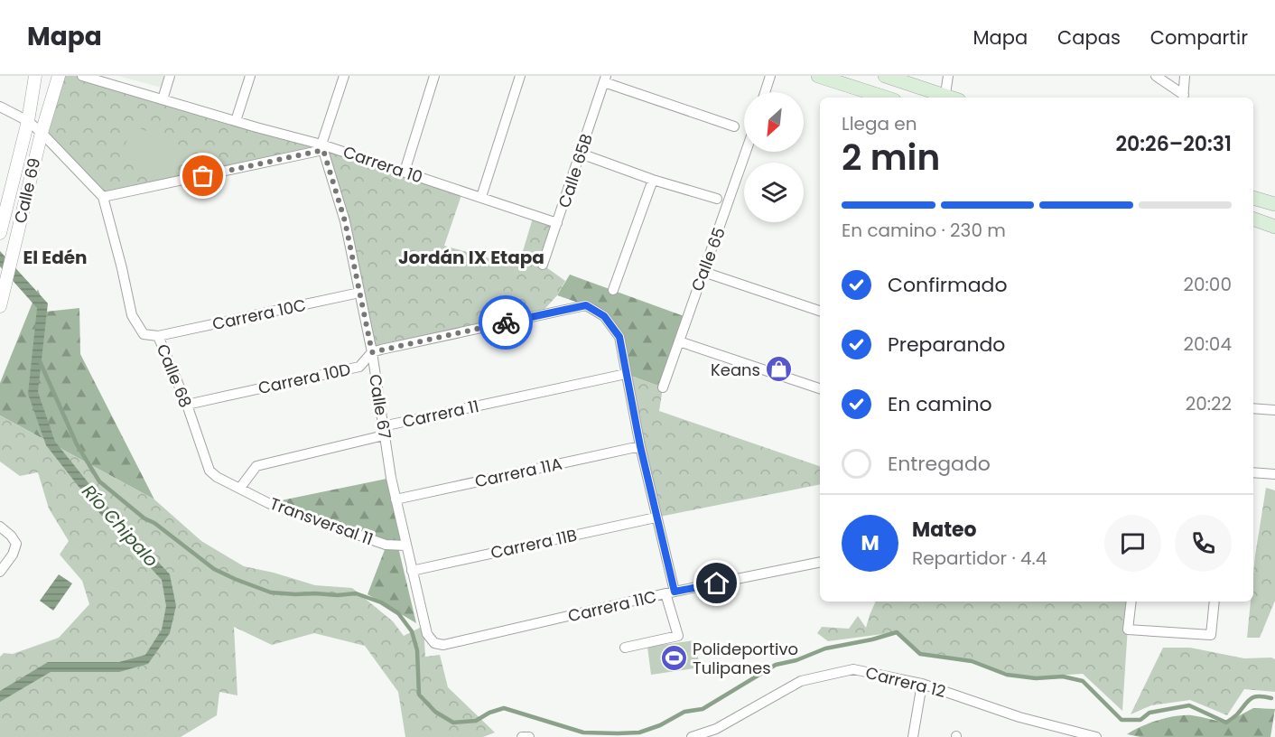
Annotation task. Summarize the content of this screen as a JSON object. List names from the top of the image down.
{
  "streets": {
    "street": [
      "Carrera 10",
      "Calle 65B",
      "Calle 69",
      "Calle 65",
      "Carrera 10C",
      "Calle 68",
      "Carrera 10D",
      "Calle 67",
      "Carrera 11",
      "Carrera 11A",
      "Transversal 11",
      "Carrera 11B",
      "Carrera 11C",
      "Carrera 12"
    ]
  },
  "crossings": [
    ["Carrera 10", "Calle 65B"],
    ["Carrera 10", "Calle 67"],
    ["Carrera 10C", "Calle 68"],
    ["Carrera 10C", "Calle 67"],
    ["Calle 68", "Carrera 10D"],
    ["Calle 68", "Carrera 11"],
    ["Calle 68", "Transversal 11"],
    ["Carrera 10D", "Calle 67"],
    ["Carrera 10D", "Carrera 11"],
    ["Calle 67", "Carrera 11"],
    ["Calle 67", "Carrera 11A"],
    ["Calle 67", "Transversal 11"],
    ["Calle 67", "Carrera 11B"],
    ["Calle 67", "Carrera 11C"],
    ["Carrera 11", "Transversal 11"]
  ],
  "districts": ["El Edén", "Jordán IX Etapa"],
  "water": ["Río Chipalo"],
  "places": {
    "shop": ["Keans"],
    "sports": ["Polideportivo Tulipanes"]
  },
  "north": "bottom left",
  "page": {
    "header": "Mapa",
    "nav": ["Mapa", "Capas", "Compartir"],
    "heading": ["2 min", "Llega en", "20:26–20:31"],
    "panel": ["Mateo", "Repartidor · 4.4"],
    "bar": "En camino · 230 m",
    "list": [
      ["Confirmado", "20:00"],
      ["Preparando", "20:04"],
      ["En camino", "20:22"],
      "Entregado"
    ],
    "round": "M"
  }
}
